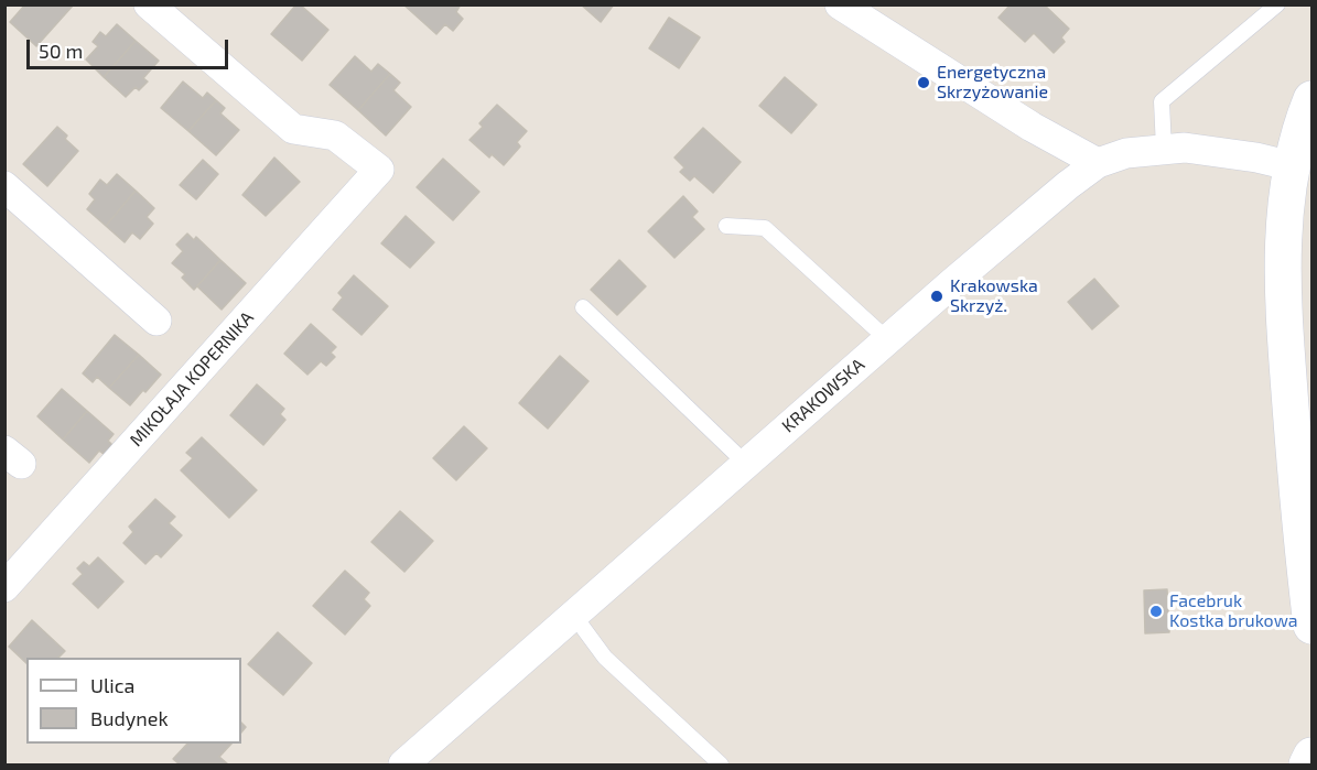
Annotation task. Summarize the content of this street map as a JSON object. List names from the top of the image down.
{
  "streets": {
    "street": ["MIKOŁAJA KOPERNIKA", "KRAKOWSKA"]
  },
  "places": ["Energetyczna Skrzyżowanie", "Krakowska Skrzyż.", "Facebruk Kostka brukowa"],
  "legend": ["Ulica", "Budynek"],
  "scale_bar": "50 m"
}
